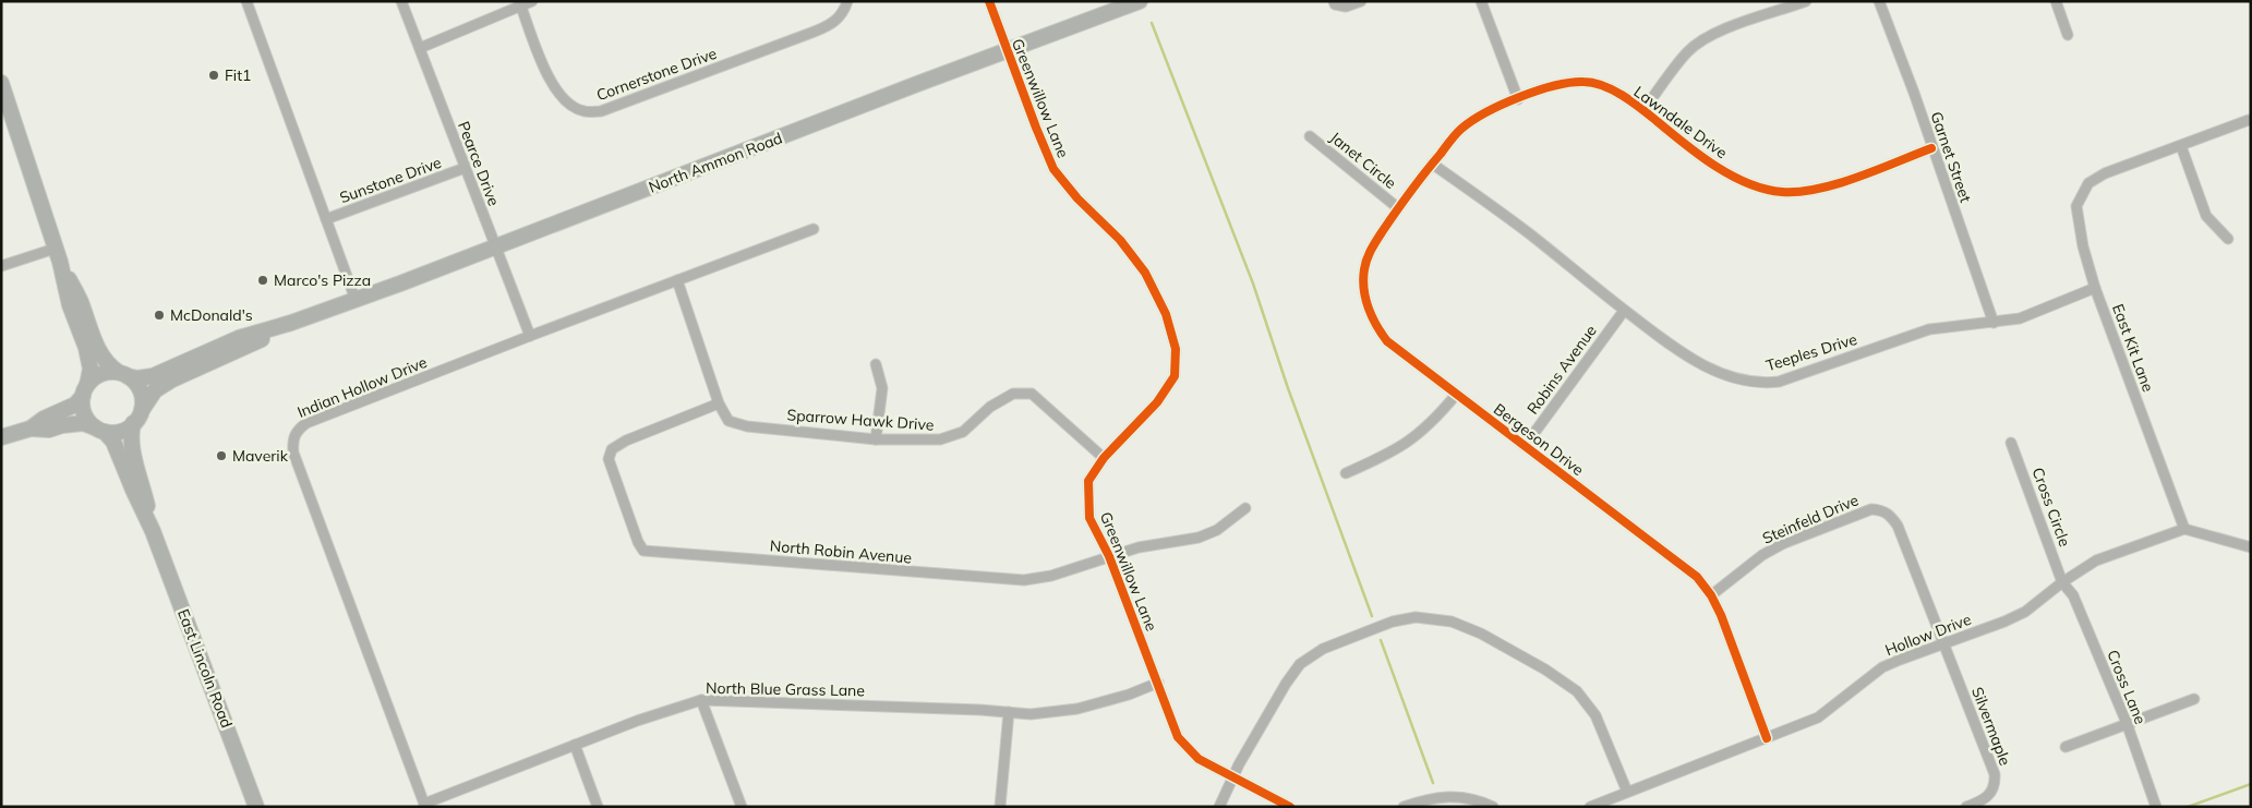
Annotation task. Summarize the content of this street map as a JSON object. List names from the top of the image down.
{
  "streets": {
    "main road": ["North Ammon Road", "East Lincoln Road"],
    "street": [
      "Cornerstone Drive",
      "Greenwillow Lane",
      "Lawndale Drive",
      "Garnet Street",
      "Janet Circle",
      "Pearce Drive",
      "Sunstone Drive",
      "East Kit Lane",
      "Teeples Drive",
      "Robins Avenue",
      "Indian Hollow Drive",
      "Sparrow Hawk Drive",
      "Bergeson Drive",
      "Cross Circle",
      "Steinfeld Drive",
      "North Robin Avenue",
      "Hollow Drive",
      "Cross Lane",
      "North Blue Grass Lane",
      "Silvermaple"
    ]
  },
  "crossings": [
    ["Greenwillow Lane", "North Ammon Road"],
    ["Greenwillow Lane", "Sparrow Hawk Drive"],
    ["Greenwillow Lane", "North Robin Avenue"],
    ["Greenwillow Lane", "North Blue Grass Lane"],
    ["Lawndale Drive", "Garnet Street"],
    ["Lawndale Drive", "Teeples Drive"],
    ["Lawndale Drive", "Bergeson Drive"],
    ["Garnet Street", "Teeples Drive"],
    ["Janet Circle", "Bergeson Drive"],
    ["North Ammon Road", "Pearce Drive"],
    ["North Ammon Road", "East Lincoln Road"],
    ["Pearce Drive", "Sunstone Drive"],
    ["Pearce Drive", "Indian Hollow Drive"],
    ["East Kit Lane", "Teeples Drive"],
    ["East Kit Lane", "Hollow Drive"],
    ["Teeples Drive", "Robins Avenue"],
    ["Teeples Drive", "Bergeson Drive"],
    ["Robins Avenue", "Bergeson Drive"],
    ["Indian Hollow Drive", "Sparrow Hawk Drive"],
    ["Indian Hollow Drive", "North Blue Grass Lane"],
    ["Sparrow Hawk Drive", "North Robin Avenue"],
    ["Bergeson Drive", "Steinfeld Drive"],
    ["Bergeson Drive", "Hollow Drive"],
    ["Cross Circle", "Hollow Drive"],
    ["Cross Circle", "Cross Lane"],
    ["Steinfeld Drive", "Hollow Drive"],
    ["Steinfeld Drive", "Silvermaple"],
    ["Hollow Drive", "Cross Lane"],
    ["Hollow Drive", "Silvermaple"]
  ],
  "places": [
    "Fit1",
    "Marco's Pizza",
    "McDonald's",
    "Maverik"
  ]
}
